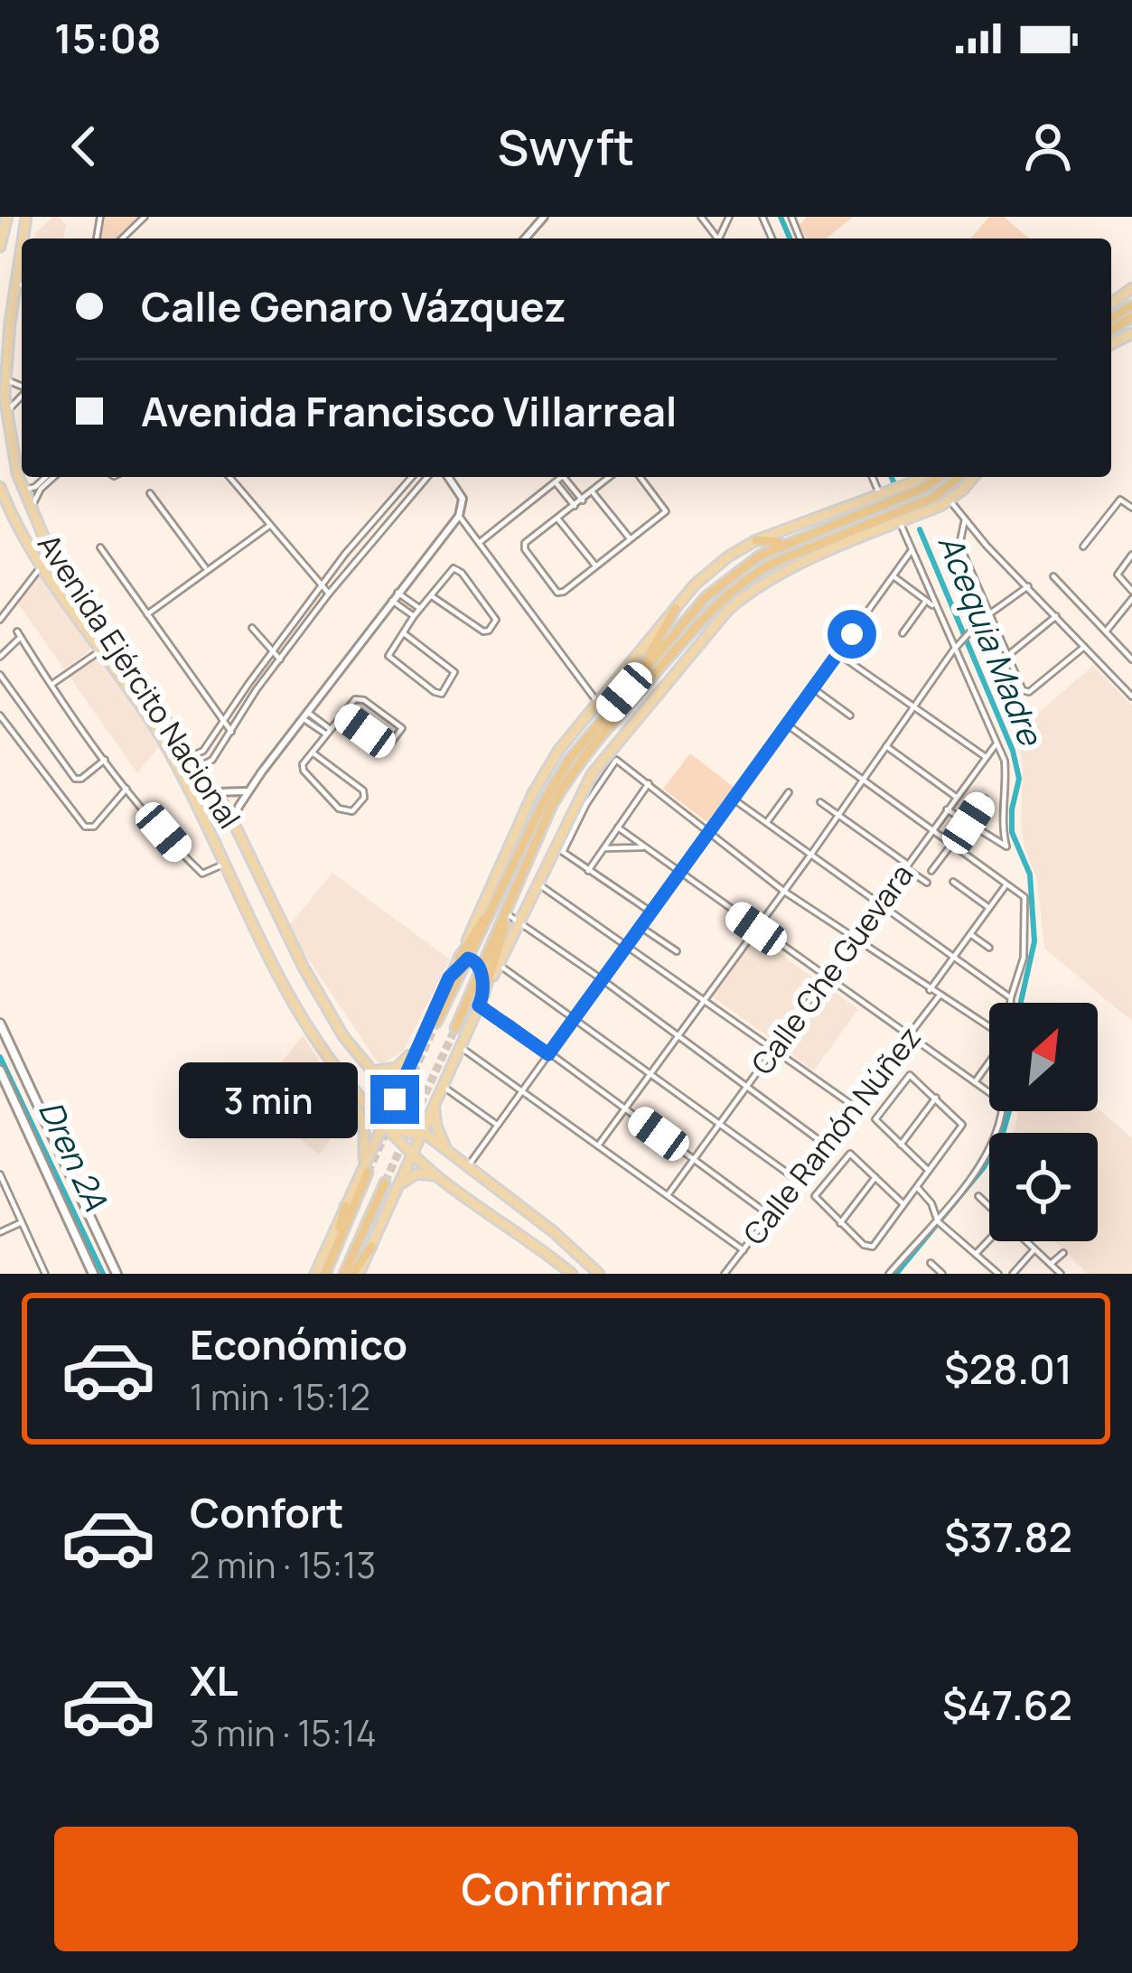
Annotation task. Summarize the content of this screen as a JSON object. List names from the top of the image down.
{
  "streets": {
    "main road": ["Avenida Ejército Nacional"],
    "street": ["Calle Che Guevara", "Calle Ramón Núñez"]
  },
  "water": ["Acequia Madre", "Dren 2A"],
  "north": "top right",
  "page": {
    "status": "15:08",
    "header": "Swyft",
    "banner": ["Calle Genaro Vázquez", "Avenida Francisco Villarreal"],
    "bubble": "3 min",
    "list": [
      {
        "name": "Económico",
        "note": "1 min · 15:12",
        "value": "$28.01"
      },
      {
        "name": "Confort",
        "note": "2 min · 15:13",
        "value": "$37.82"
      },
      {
        "name": "XL",
        "note": "3 min · 15:14",
        "value": "$47.62"
      }
    ],
    "buttons": "Confirmar"
  }
}
